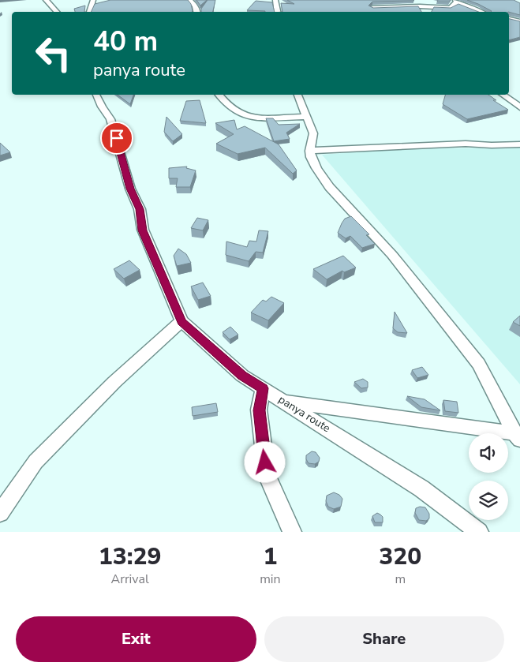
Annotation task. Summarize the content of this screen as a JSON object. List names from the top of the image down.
{
  "streets": {
    "street": ["panya route"]
  },
  "page": {
    "turn": ["40 m", "panya route"],
    "eta": [
      "13:29",
      "Arrival",
      "1",
      "min",
      "320",
      "m"
    ],
    "buttons": ["Exit", "Share"]
  }
}
